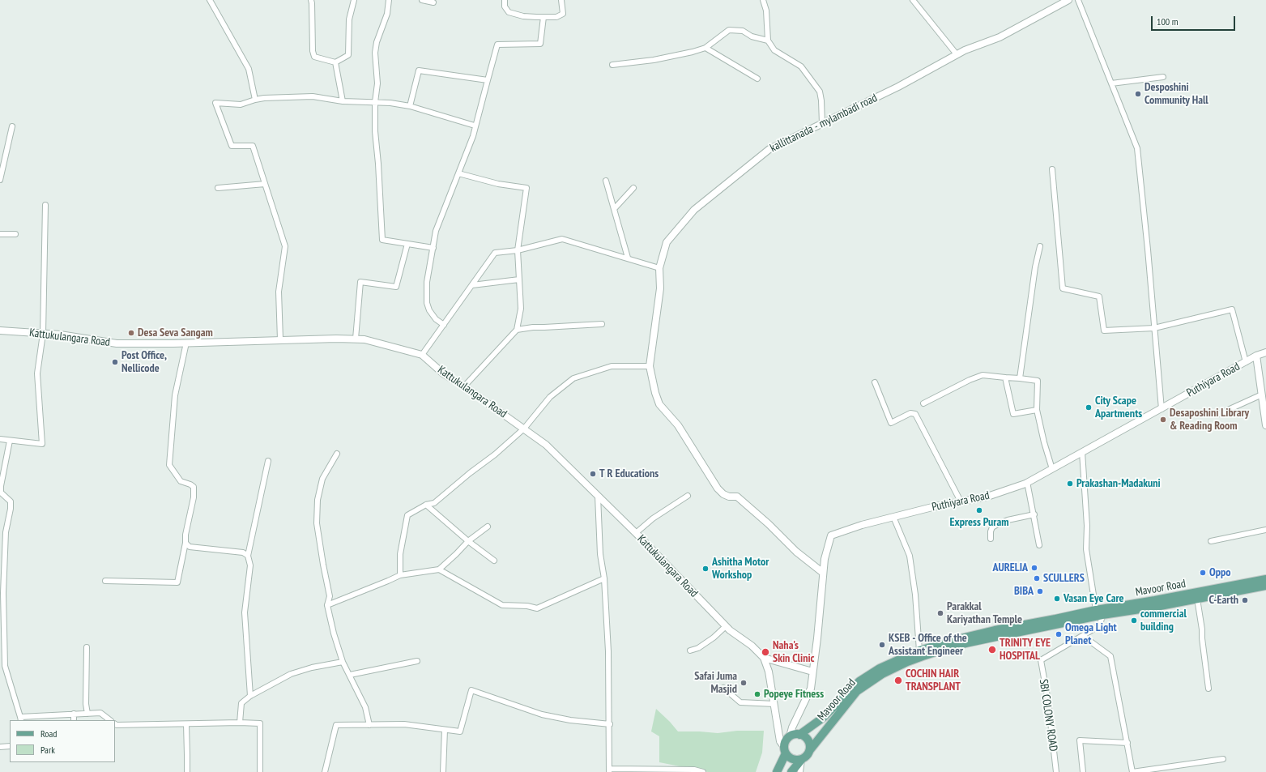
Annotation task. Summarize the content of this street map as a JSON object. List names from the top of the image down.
{
  "streets": {
    "main road": ["Mavoor Road"],
    "street": [
      "kallittanada - mylambadi road",
      "Kattukulangara Road",
      "Puthiyara Road",
      "SBI COLONY ROAD"
    ]
  },
  "crossings": [
    ["kallittanada - mylambadi road", "Puthiyara Road"],
    ["Kattukulangara Road", "Puthiyara Road"],
    ["Kattukulangara Road", "Mavoor Road"],
    ["Puthiyara Road", "Mavoor Road"],
    ["Mavoor Road", "SBI COLONY ROAD"]
  ],
  "places": [
    "Desposhini Community Hall",
    "Desa Seva Sangam",
    "Post Office, Nellicode",
    "City Scape Apartments",
    "Desaposhini Library & Reading Room",
    "T R Educations",
    "Prakashan-Madakuni",
    "Express Puram",
    "AURELIA",
    "Ashitha Motor Workshop",
    "Oppo",
    "SCULLERS",
    "BIBA",
    "Vasan Eye Care",
    "C-Earth",
    "Parakkal Kariyathan Temple",
    "commercial building",
    "Omega Light Planet",
    "KSEB - Office of the Assistant Engineer",
    "TRINITY EYE HOSPITAL",
    "Naha's Skin Clinic",
    "COCHIN HAIR TRANSPLANT",
    "Safai Juma Masjid",
    "Popeye Fitness"
  ],
  "legend": ["Road", "Park"],
  "scale_bar": "100 m"
}
